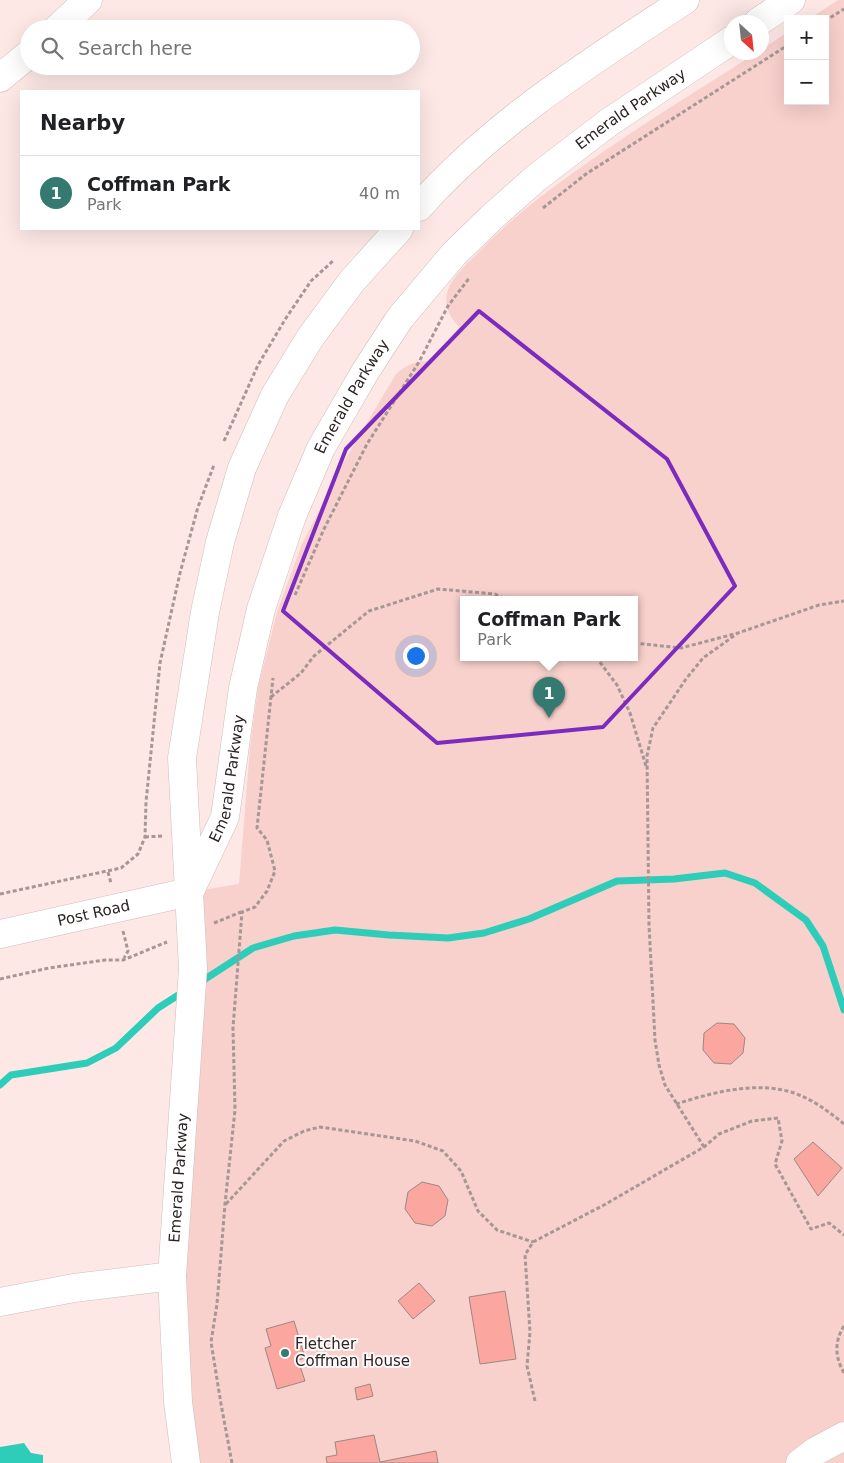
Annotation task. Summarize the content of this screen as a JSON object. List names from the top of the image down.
{
  "streets": {
    "main road": ["Emerald Parkway", "Post Road"]
  },
  "crossings": [
    ["Emerald Parkway", "Post Road"]
  ],
  "places": ["Fletcher Coffman House"],
  "north": "bottom right",
  "page": {
    "map_buttons": ["+", "−"],
    "search": "Search here",
    "heading": "Nearby",
    "list": [
      {
        "mark": "1",
        "name": "Coffman Park",
        "note": "Park",
        "value": "40 m"
      }
    ],
    "popup": ["Coffman Park", "Park"],
    "pins": "1"
  }
}
